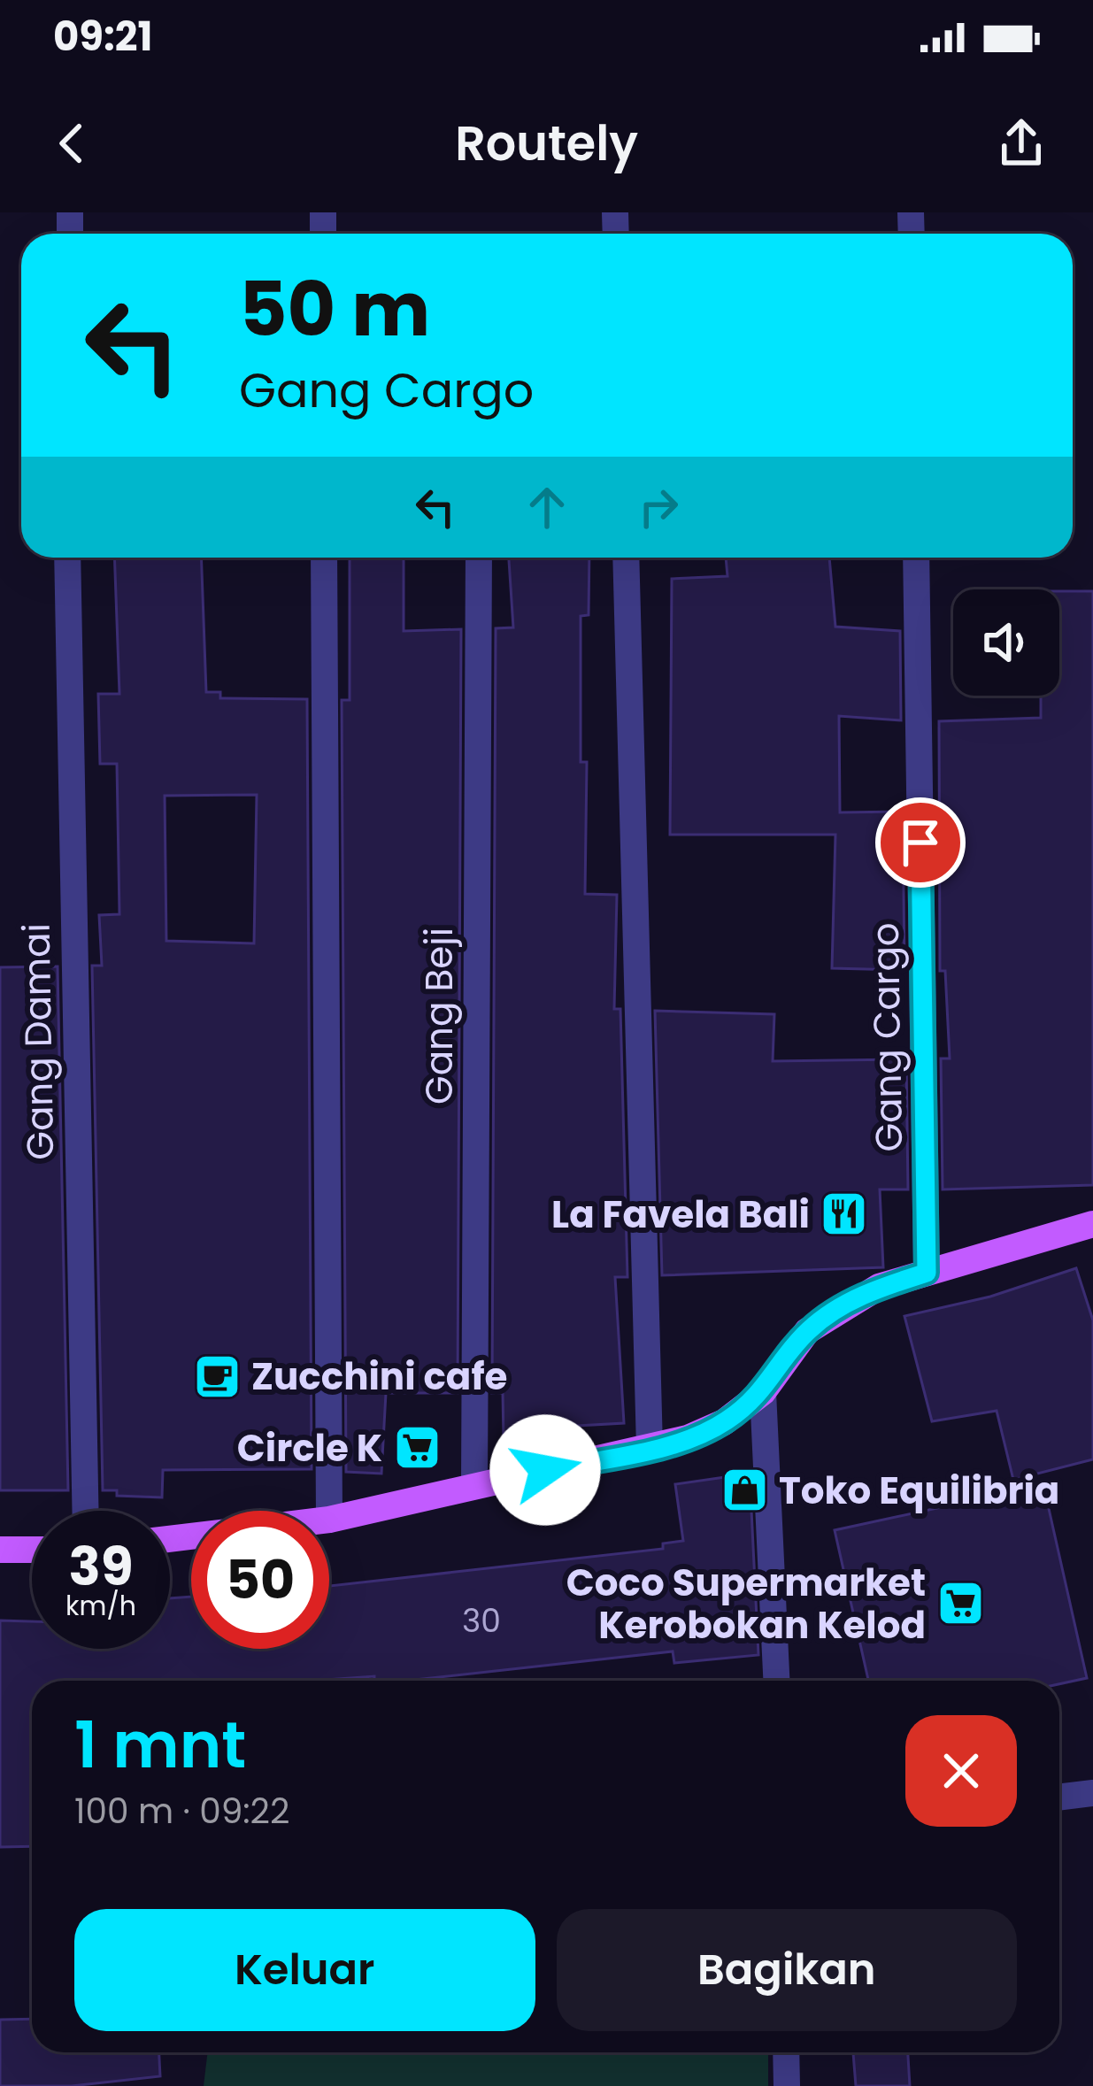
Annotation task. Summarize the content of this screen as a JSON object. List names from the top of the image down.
{
  "streets": {
    "street": ["Gang Beji", "Gang Cargo", "Gang Damai"]
  },
  "places": {
    "restaurant": ["La Favela Bali"],
    "cafe": ["Zucchini cafe"],
    "supermarket": ["Circle K", "Coco Supermarket Kerobokan Kelod"],
    "shop": ["Toko Equilibria"]
  },
  "house_numbers": ["30"],
  "page": {
    "status": "09:21",
    "header": "Routely",
    "turn": ["50 m", "Gang Cargo"],
    "speed": "39 km/h",
    "limit": "50",
    "heading": ["1 mnt", "100 m · 09:22"],
    "buttons": ["Keluar", "Bagikan"]
  }
}
